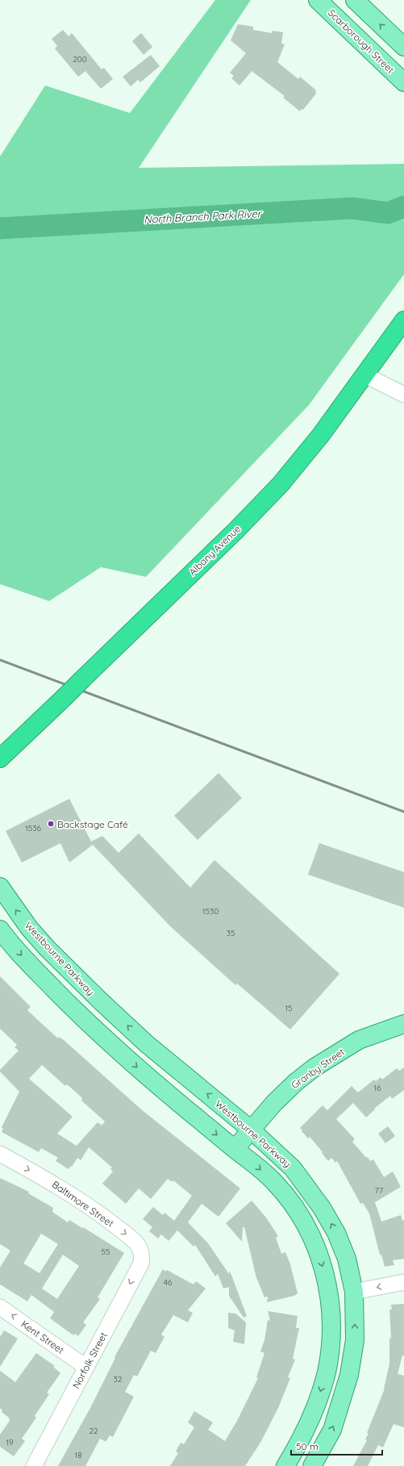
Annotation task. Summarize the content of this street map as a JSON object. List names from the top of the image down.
{
  "streets": {
    "highway": ["Albany Avenue"],
    "main road": ["Scarborough Street", "Westbourne Parkway", "Granby Street"],
    "street": ["Baltimore Street", "Kent Street", "Norfolk Street"]
  },
  "crossings": [
    ["Westbourne Parkway", "Granby Street"],
    ["Baltimore Street", "Norfolk Street"],
    ["Kent Street", "Norfolk Street"]
  ],
  "one_way": ["Baltimore Street", "Kent Street", "Norfolk Street"],
  "water": ["North Branch Park River"],
  "places": ["Backstage Café"],
  "house_numbers": [
    "200",
    "1536",
    "1530",
    "35",
    "15",
    "16",
    "77",
    "55",
    "46",
    "32",
    "22",
    "19",
    "18"
  ],
  "scale_bar": "50 m"
}
